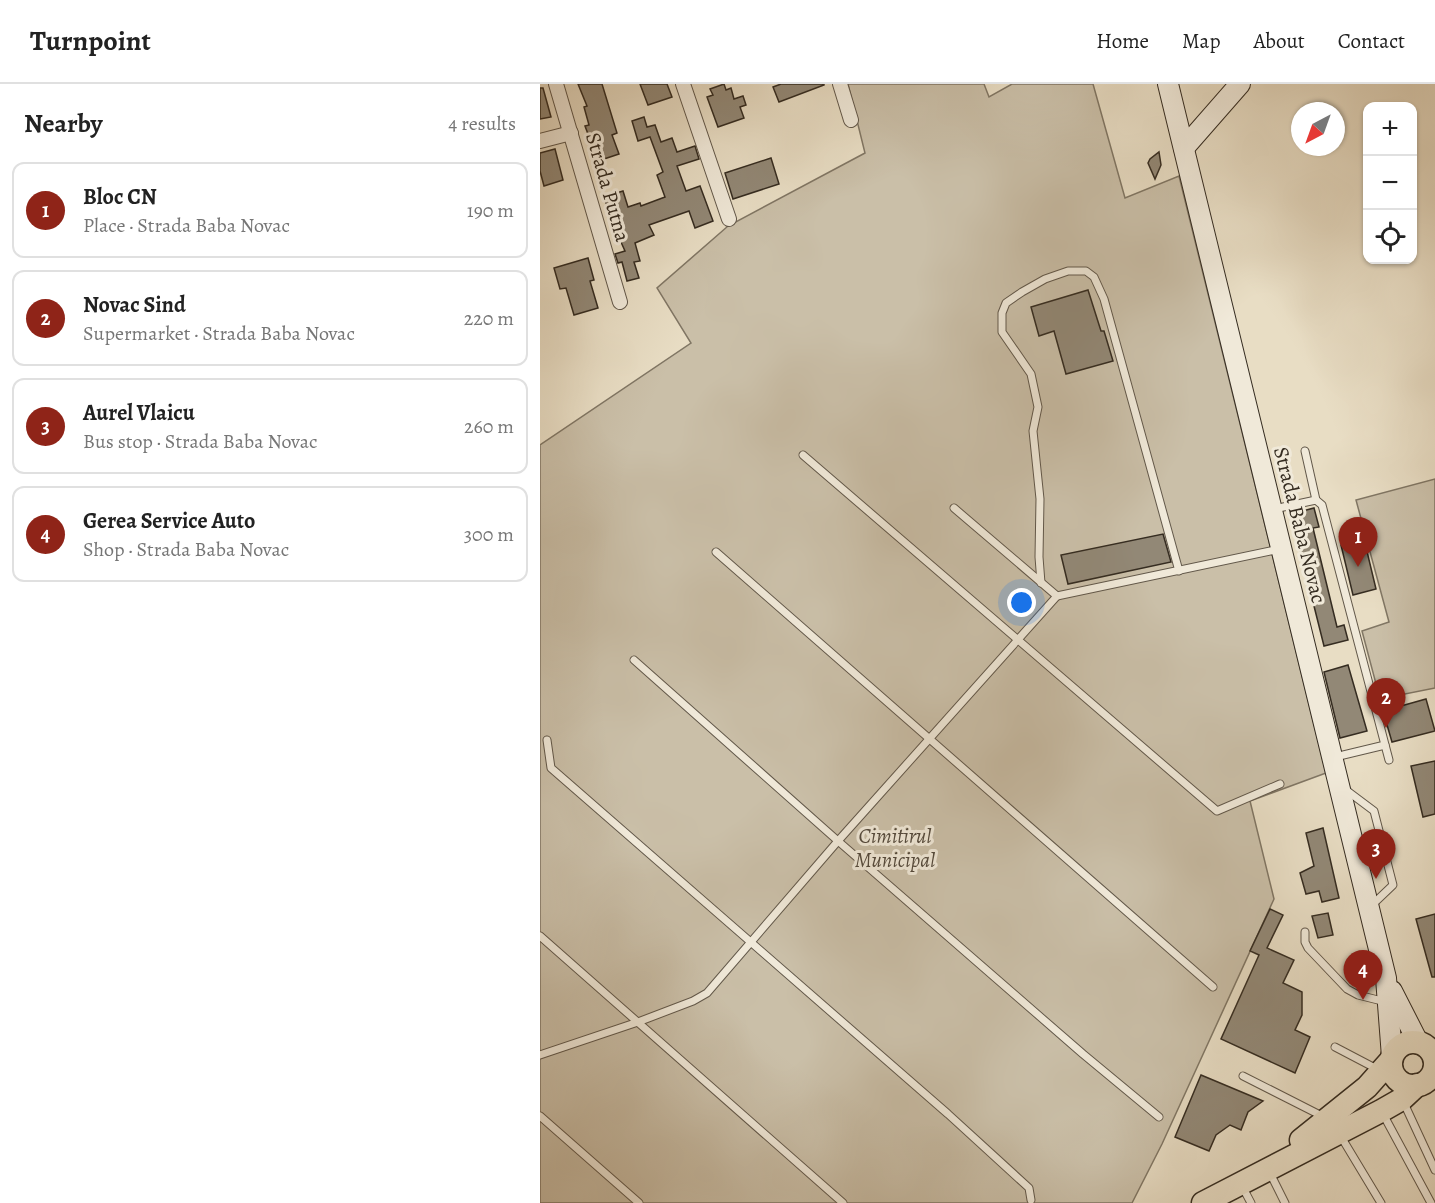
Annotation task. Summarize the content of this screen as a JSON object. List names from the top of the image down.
{
  "streets": {
    "main road": ["Strada Baba Novac"],
    "street": ["Strada Putna"]
  },
  "parks": ["Cimitirul Municipal"],
  "north": "bottom left",
  "page": {
    "header": "Turnpoint",
    "nav": [
      "Home",
      "Map",
      "About",
      "Contact"
    ],
    "heading": ["Nearby", "4 results"],
    "map_buttons": ["+", "−"],
    "list": [
      {
        "mark": "1",
        "name": "Bloc CN",
        "note": "Place · Strada Baba Novac",
        "value": "190 m"
      },
      {
        "mark": "2",
        "name": "Novac Sind",
        "note": "Supermarket · Strada Baba Novac",
        "value": "220 m"
      },
      {
        "mark": "3",
        "name": "Aurel Vlaicu",
        "note": "Bus stop · Strada Baba Novac",
        "value": "260 m"
      },
      {
        "mark": "4",
        "name": "Gerea Service Auto",
        "note": "Shop · Strada Baba Novac",
        "value": "300 m"
      }
    ],
    "pins": [
      "1",
      "2",
      "3",
      "4"
    ]
  }
}
